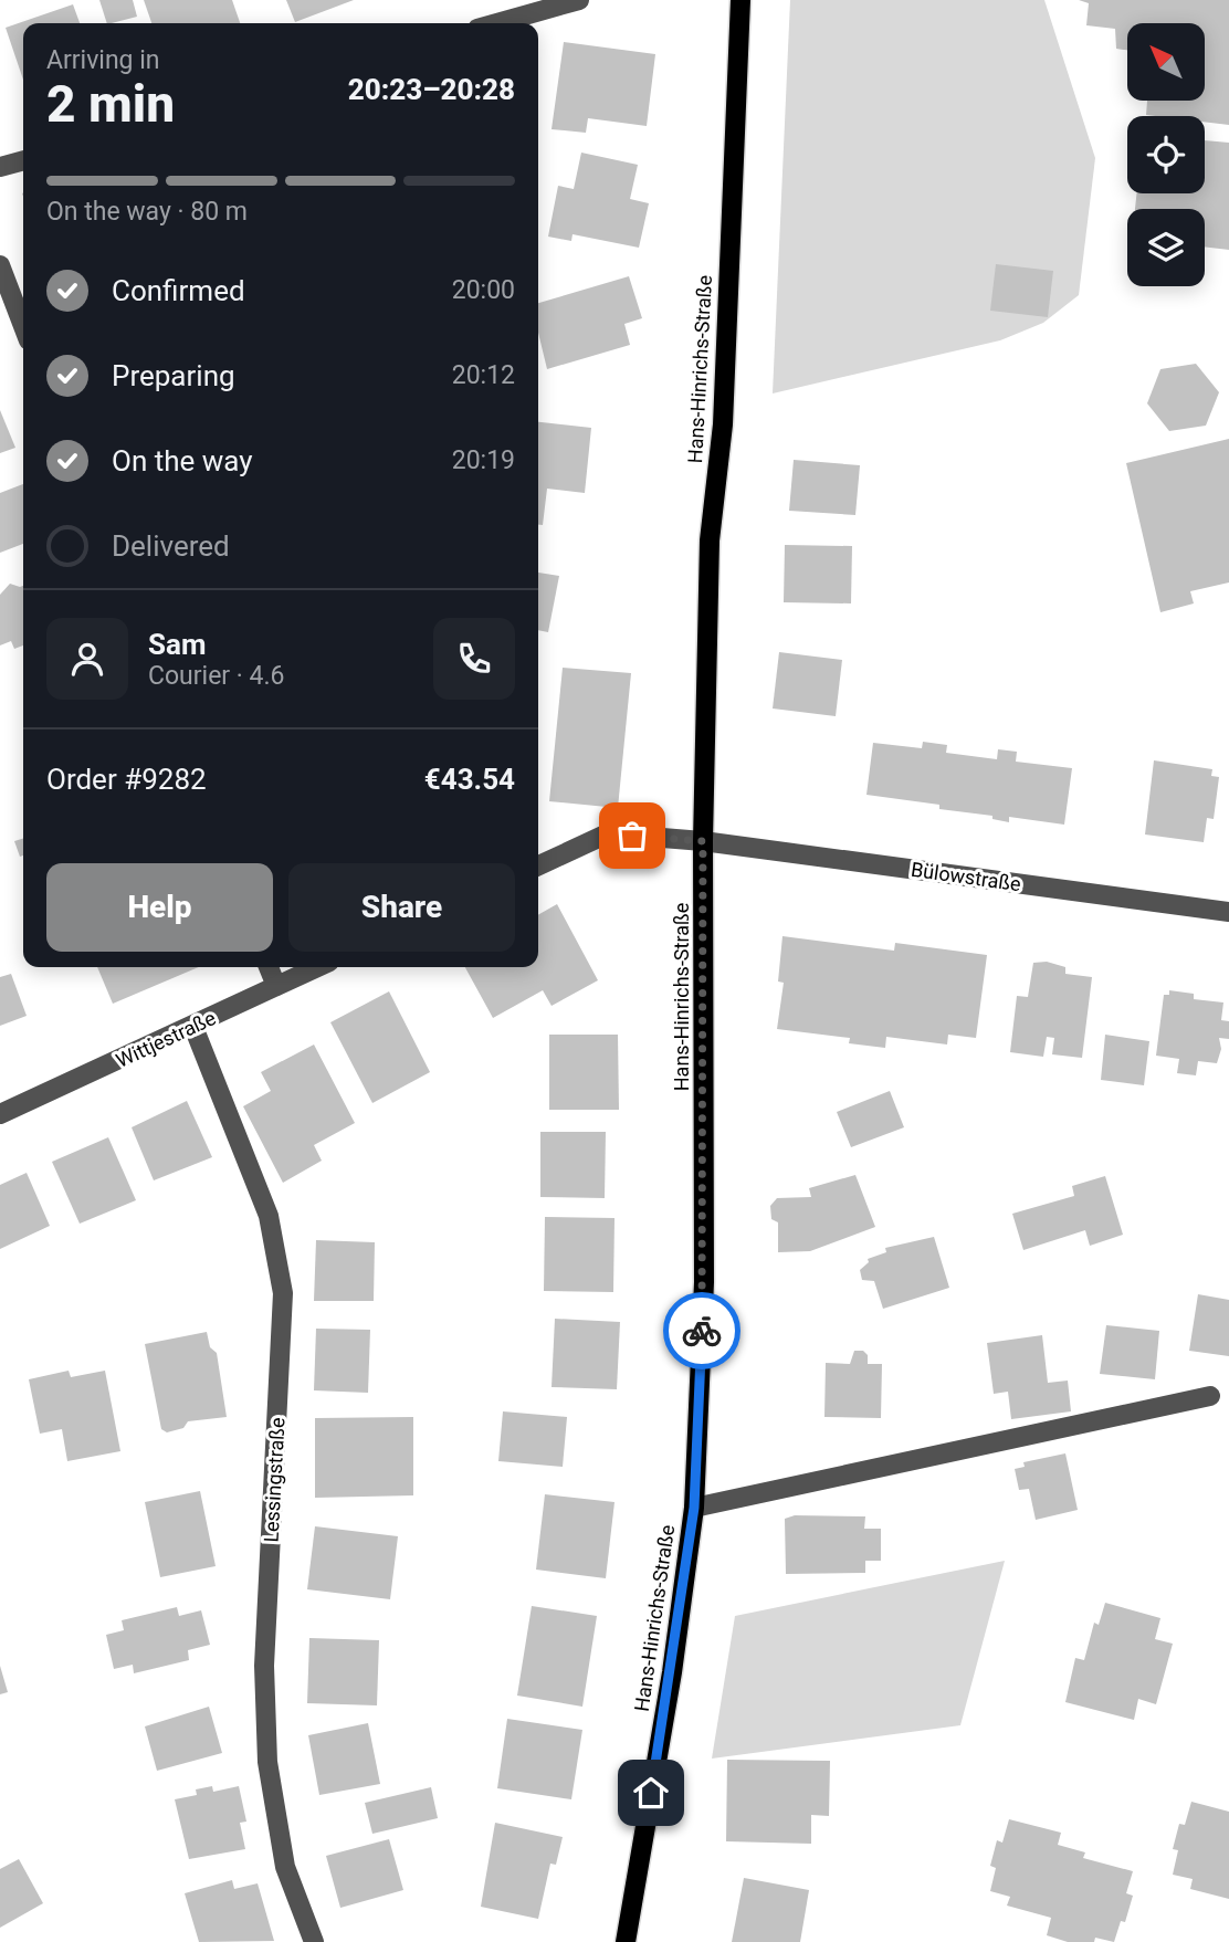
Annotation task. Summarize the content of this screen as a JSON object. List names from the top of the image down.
{
  "streets": {
    "main road": ["Hans-Hinrichs-Straße"],
    "street": ["Bülowstraße", "Wittjestraße", "Lessingstraße"]
  },
  "crossings": [
    ["Hans-Hinrichs-Straße", "Bülowstraße"],
    ["Wittjestraße", "Lessingstraße"]
  ],
  "north": "top left",
  "page": {
    "heading": ["2 min", "Arriving in", "20:23–20:28"],
    "panel": [
      "Sam",
      "Courier · 4.6",
      "Order #9282",
      "€43.54"
    ],
    "bar": "On the way · 80 m",
    "list": [
      ["Confirmed", "20:00"],
      ["Preparing", "20:12"],
      ["On the way", "20:19"],
      "Delivered"
    ],
    "buttons": ["Help", "Share"]
  }
}
